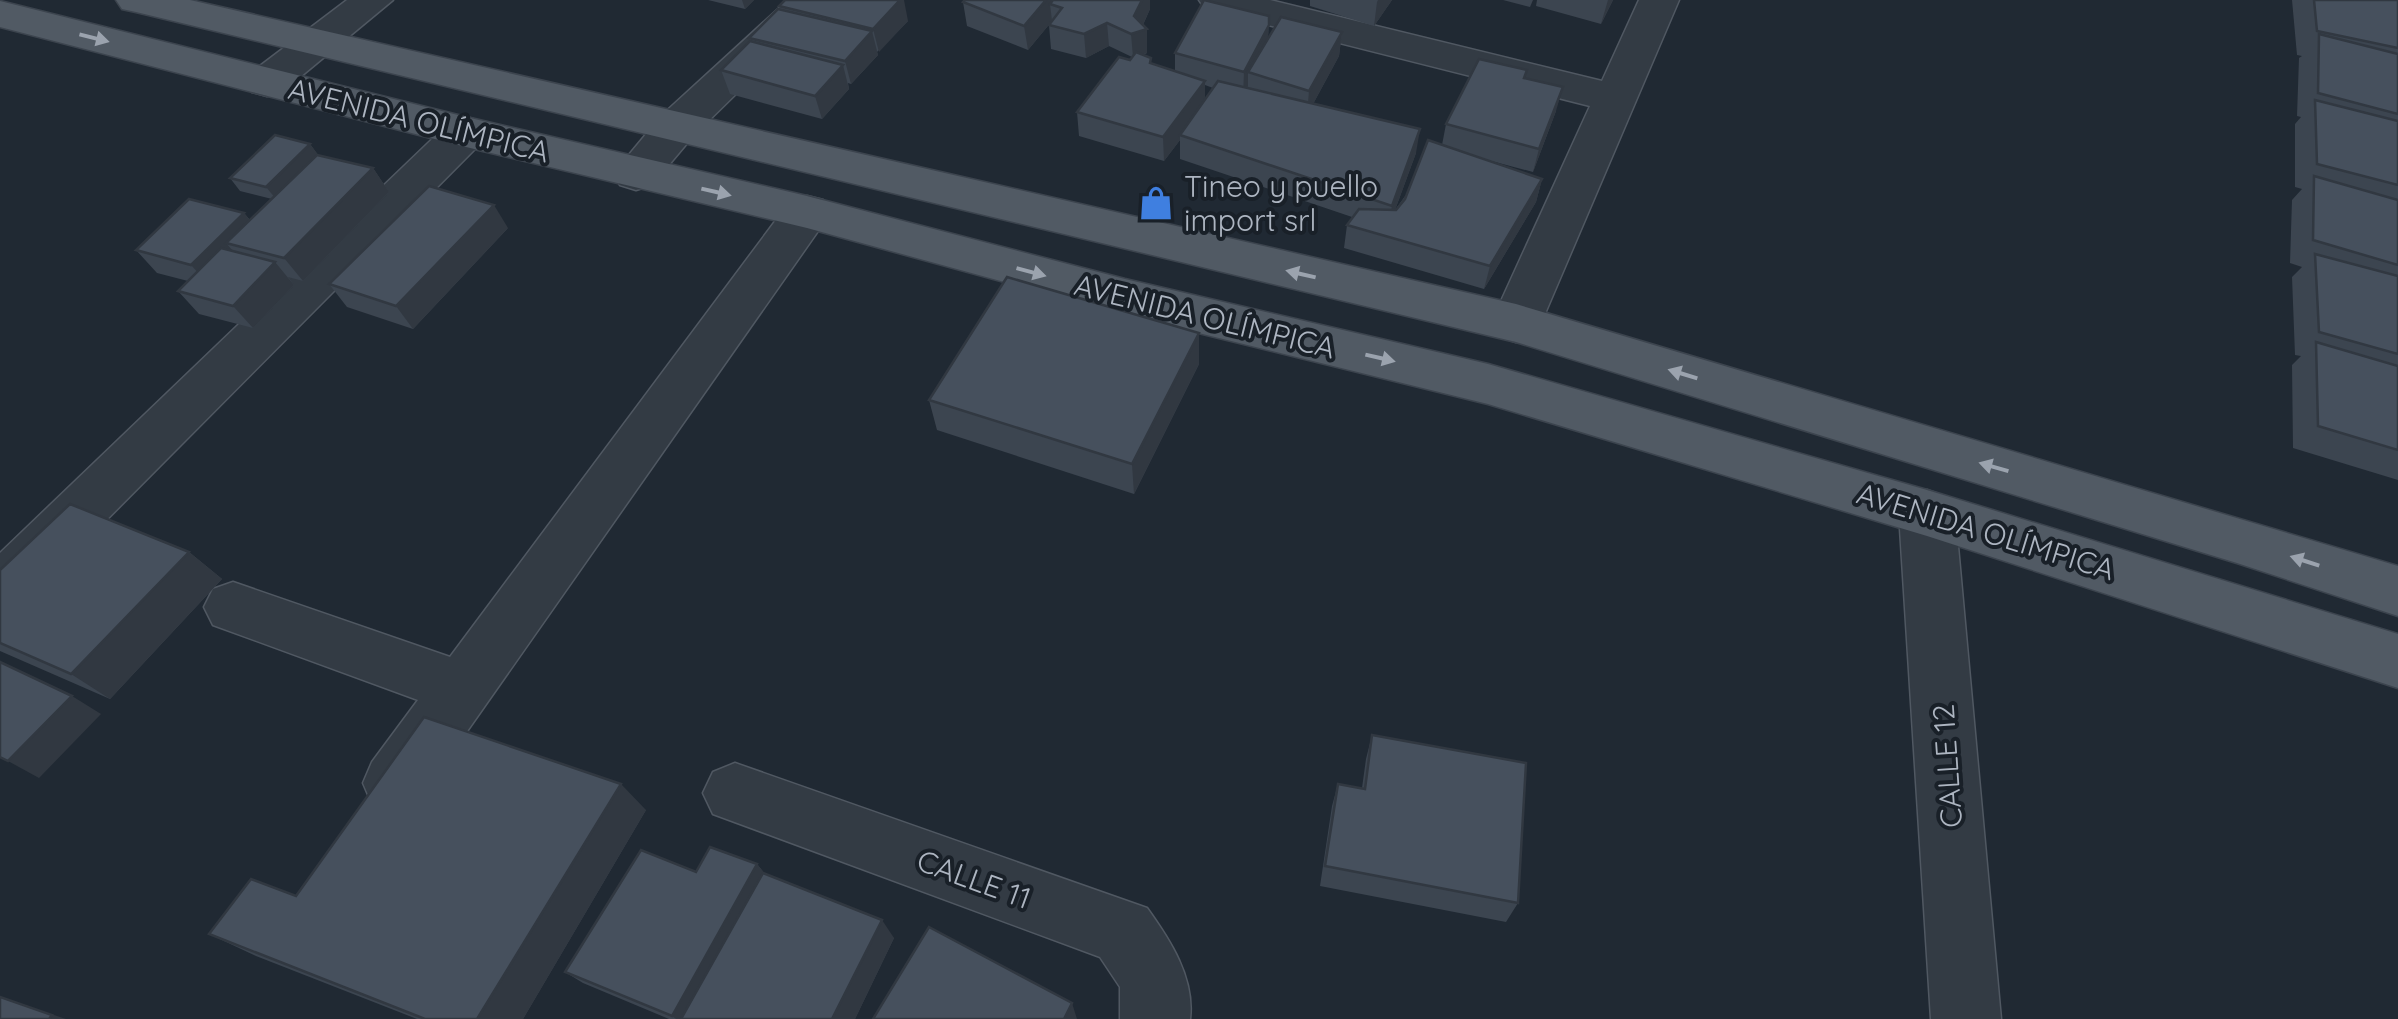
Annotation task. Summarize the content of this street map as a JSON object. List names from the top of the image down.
{
  "streets": {
    "main road": ["AVENIDA OLÍMPICA"],
    "street": ["CALLE 12", "CALLE 11"]
  },
  "crossings": [
    ["AVENIDA OLÍMPICA", "CALLE 12"]
  ],
  "places": {
    "shop": ["Tineo y puello import srl"]
  }
}
